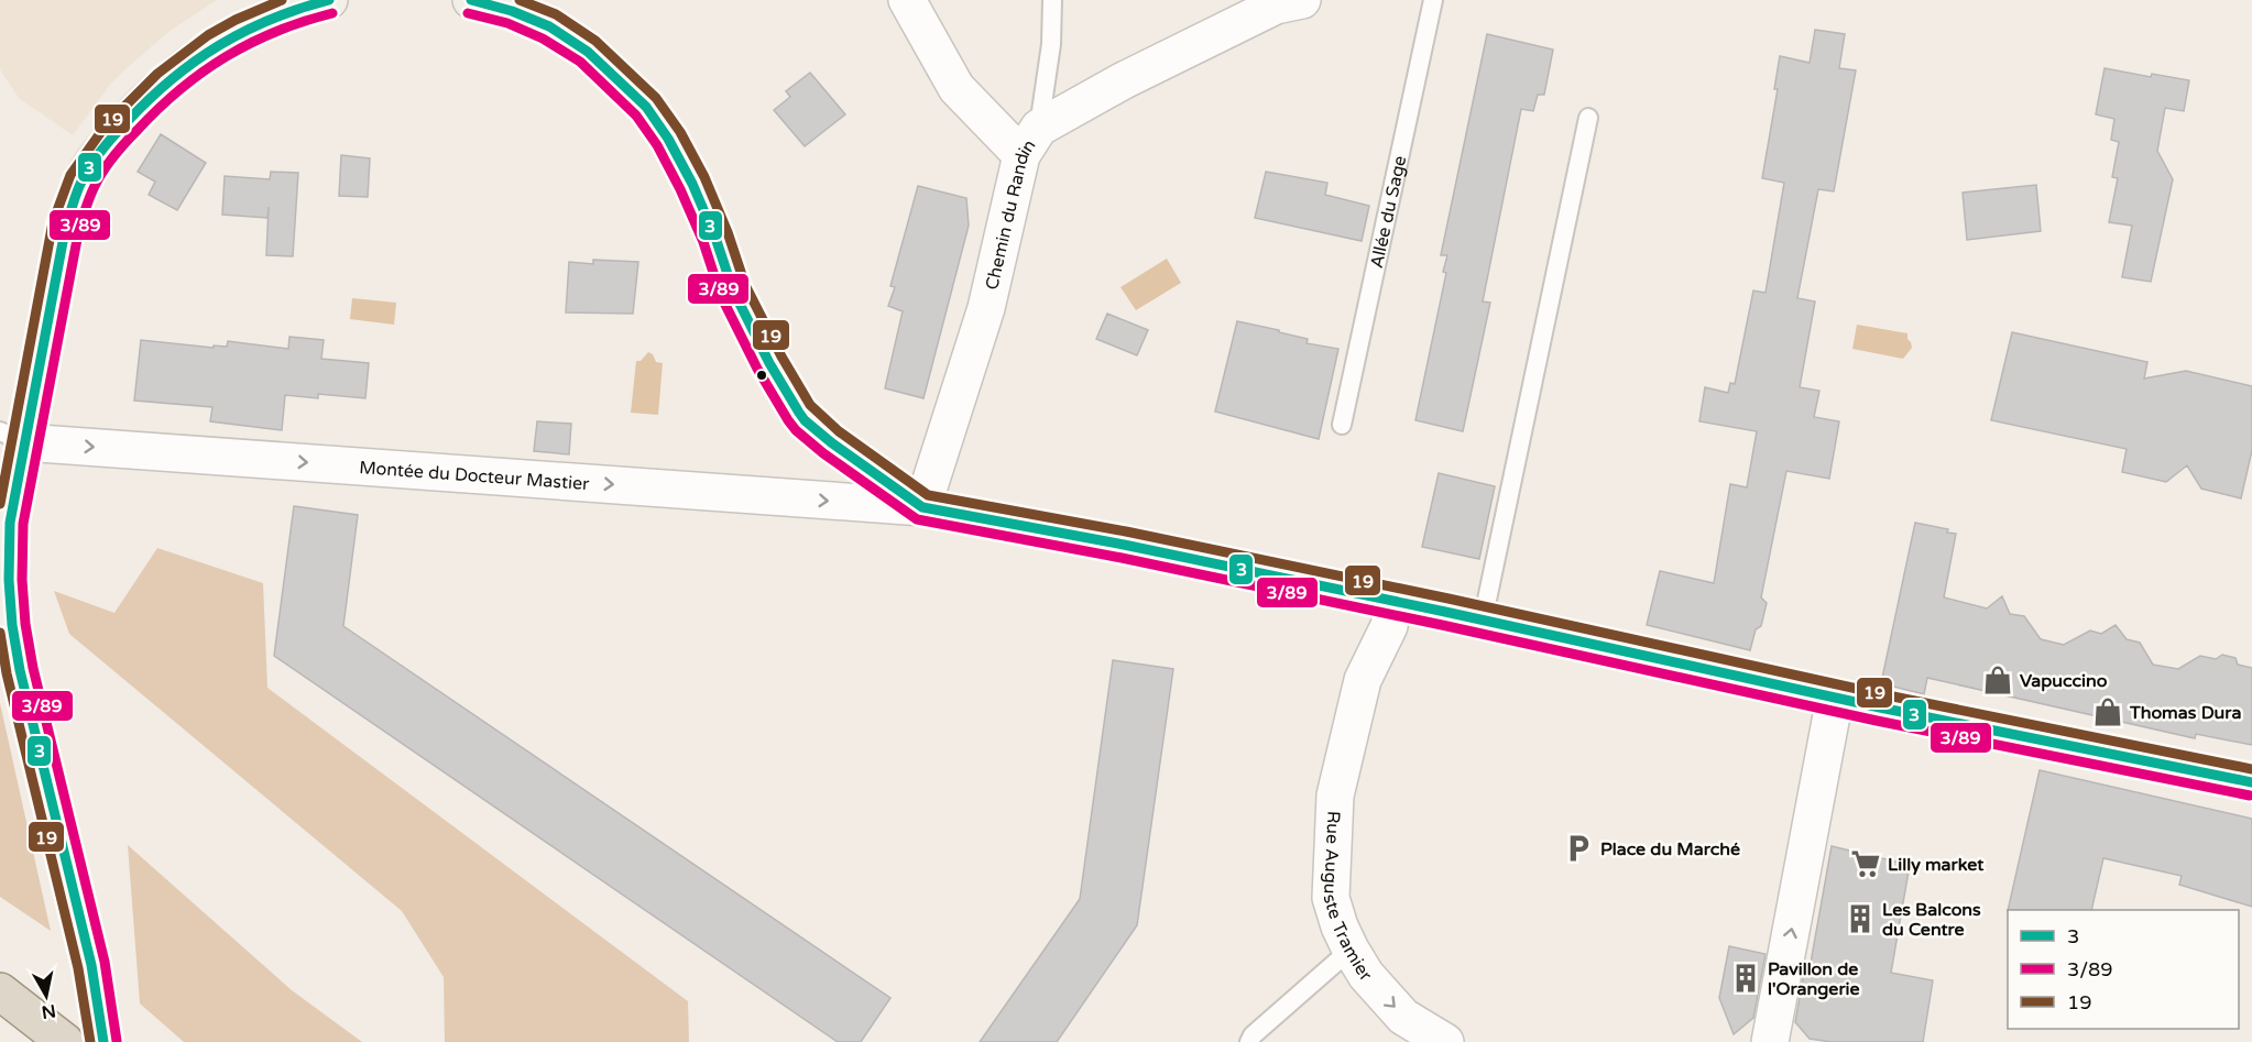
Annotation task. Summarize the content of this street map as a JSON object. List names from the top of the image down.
{
  "streets": {
    "street": ["Chemin du Randin", "Montée du Docteur Mastier", "Rue Auguste Tramier"],
    "lane": ["Allée du Sage"]
  },
  "crossings": [
    ["Chemin du Randin", "Montée du Docteur Mastier"]
  ],
  "one_way": ["Montée du Docteur Mastier"],
  "places": {
    "shop": ["Vapuccino", "Thomas Dura"],
    "parking": ["Place du Marché"],
    "supermarket": ["Lilly market"],
    "building": ["Les Balcons du Centre", "Pavillon de l'Orangerie"]
  },
  "lines": ["transit line 3", "transit line 19", "transit line 3/89"],
  "legend": ["3", "3/89", "19"],
  "north": "bottom"
}
